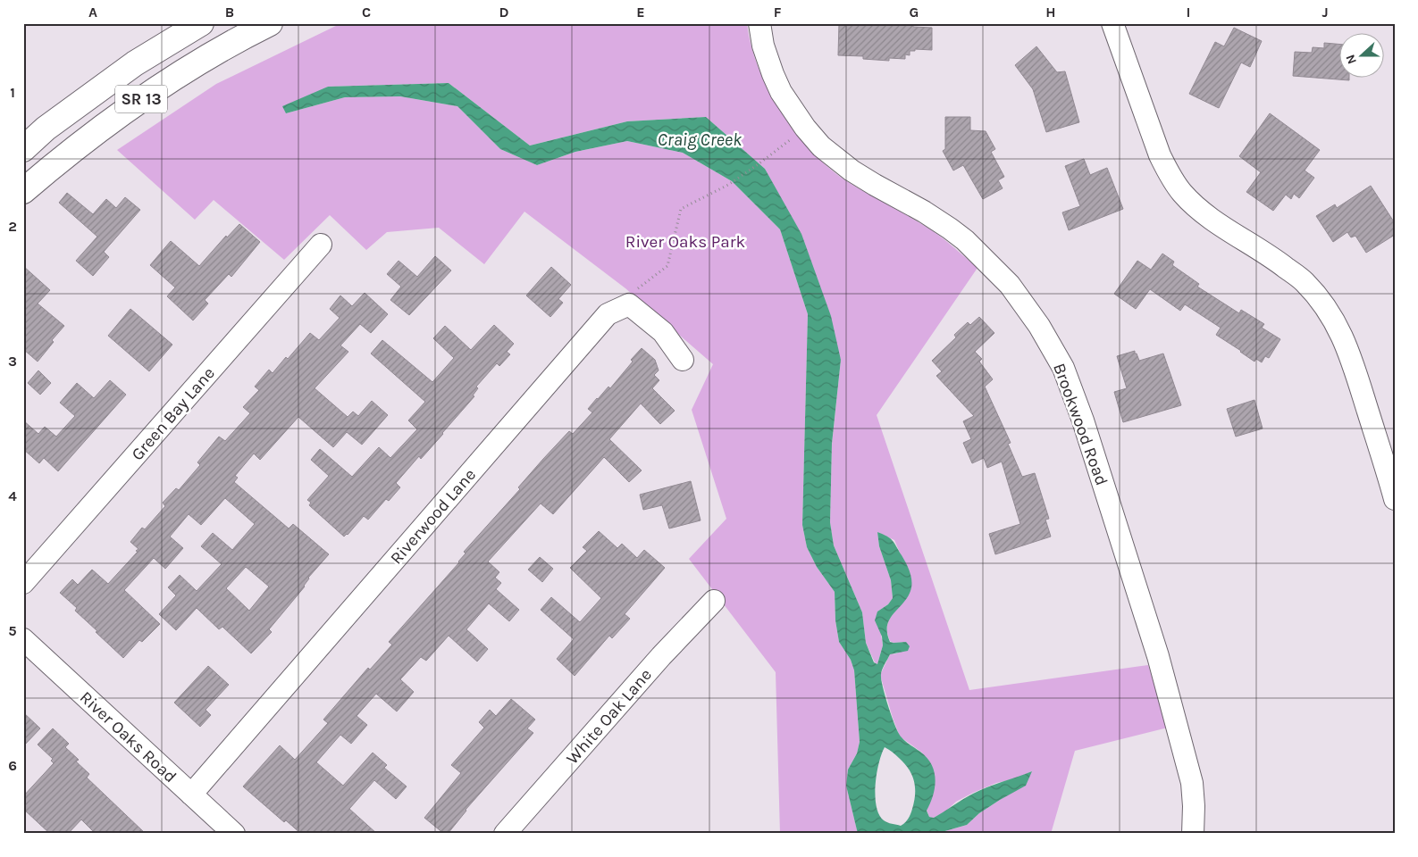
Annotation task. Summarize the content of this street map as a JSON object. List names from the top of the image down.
{
  "streets": {
    "main road": ["SR 13"],
    "street": [
      "Green Bay Lane",
      "Brookwood Road",
      "Riverwood Lane",
      "White Oak Lane",
      "River Oaks Road"
    ]
  },
  "crossings": [
    ["Riverwood Lane", "River Oaks Road"]
  ],
  "water": ["Craig Creek"],
  "parks": ["River Oaks Park"],
  "north": "left",
  "grid": {
    "columns": [
      "A",
      "B",
      "C",
      "D",
      "E",
      "F",
      "G",
      "H",
      "I",
      "J"
    ],
    "rows": [
      "1",
      "2",
      "3",
      "4",
      "5",
      "6"
    ]
  }
}
